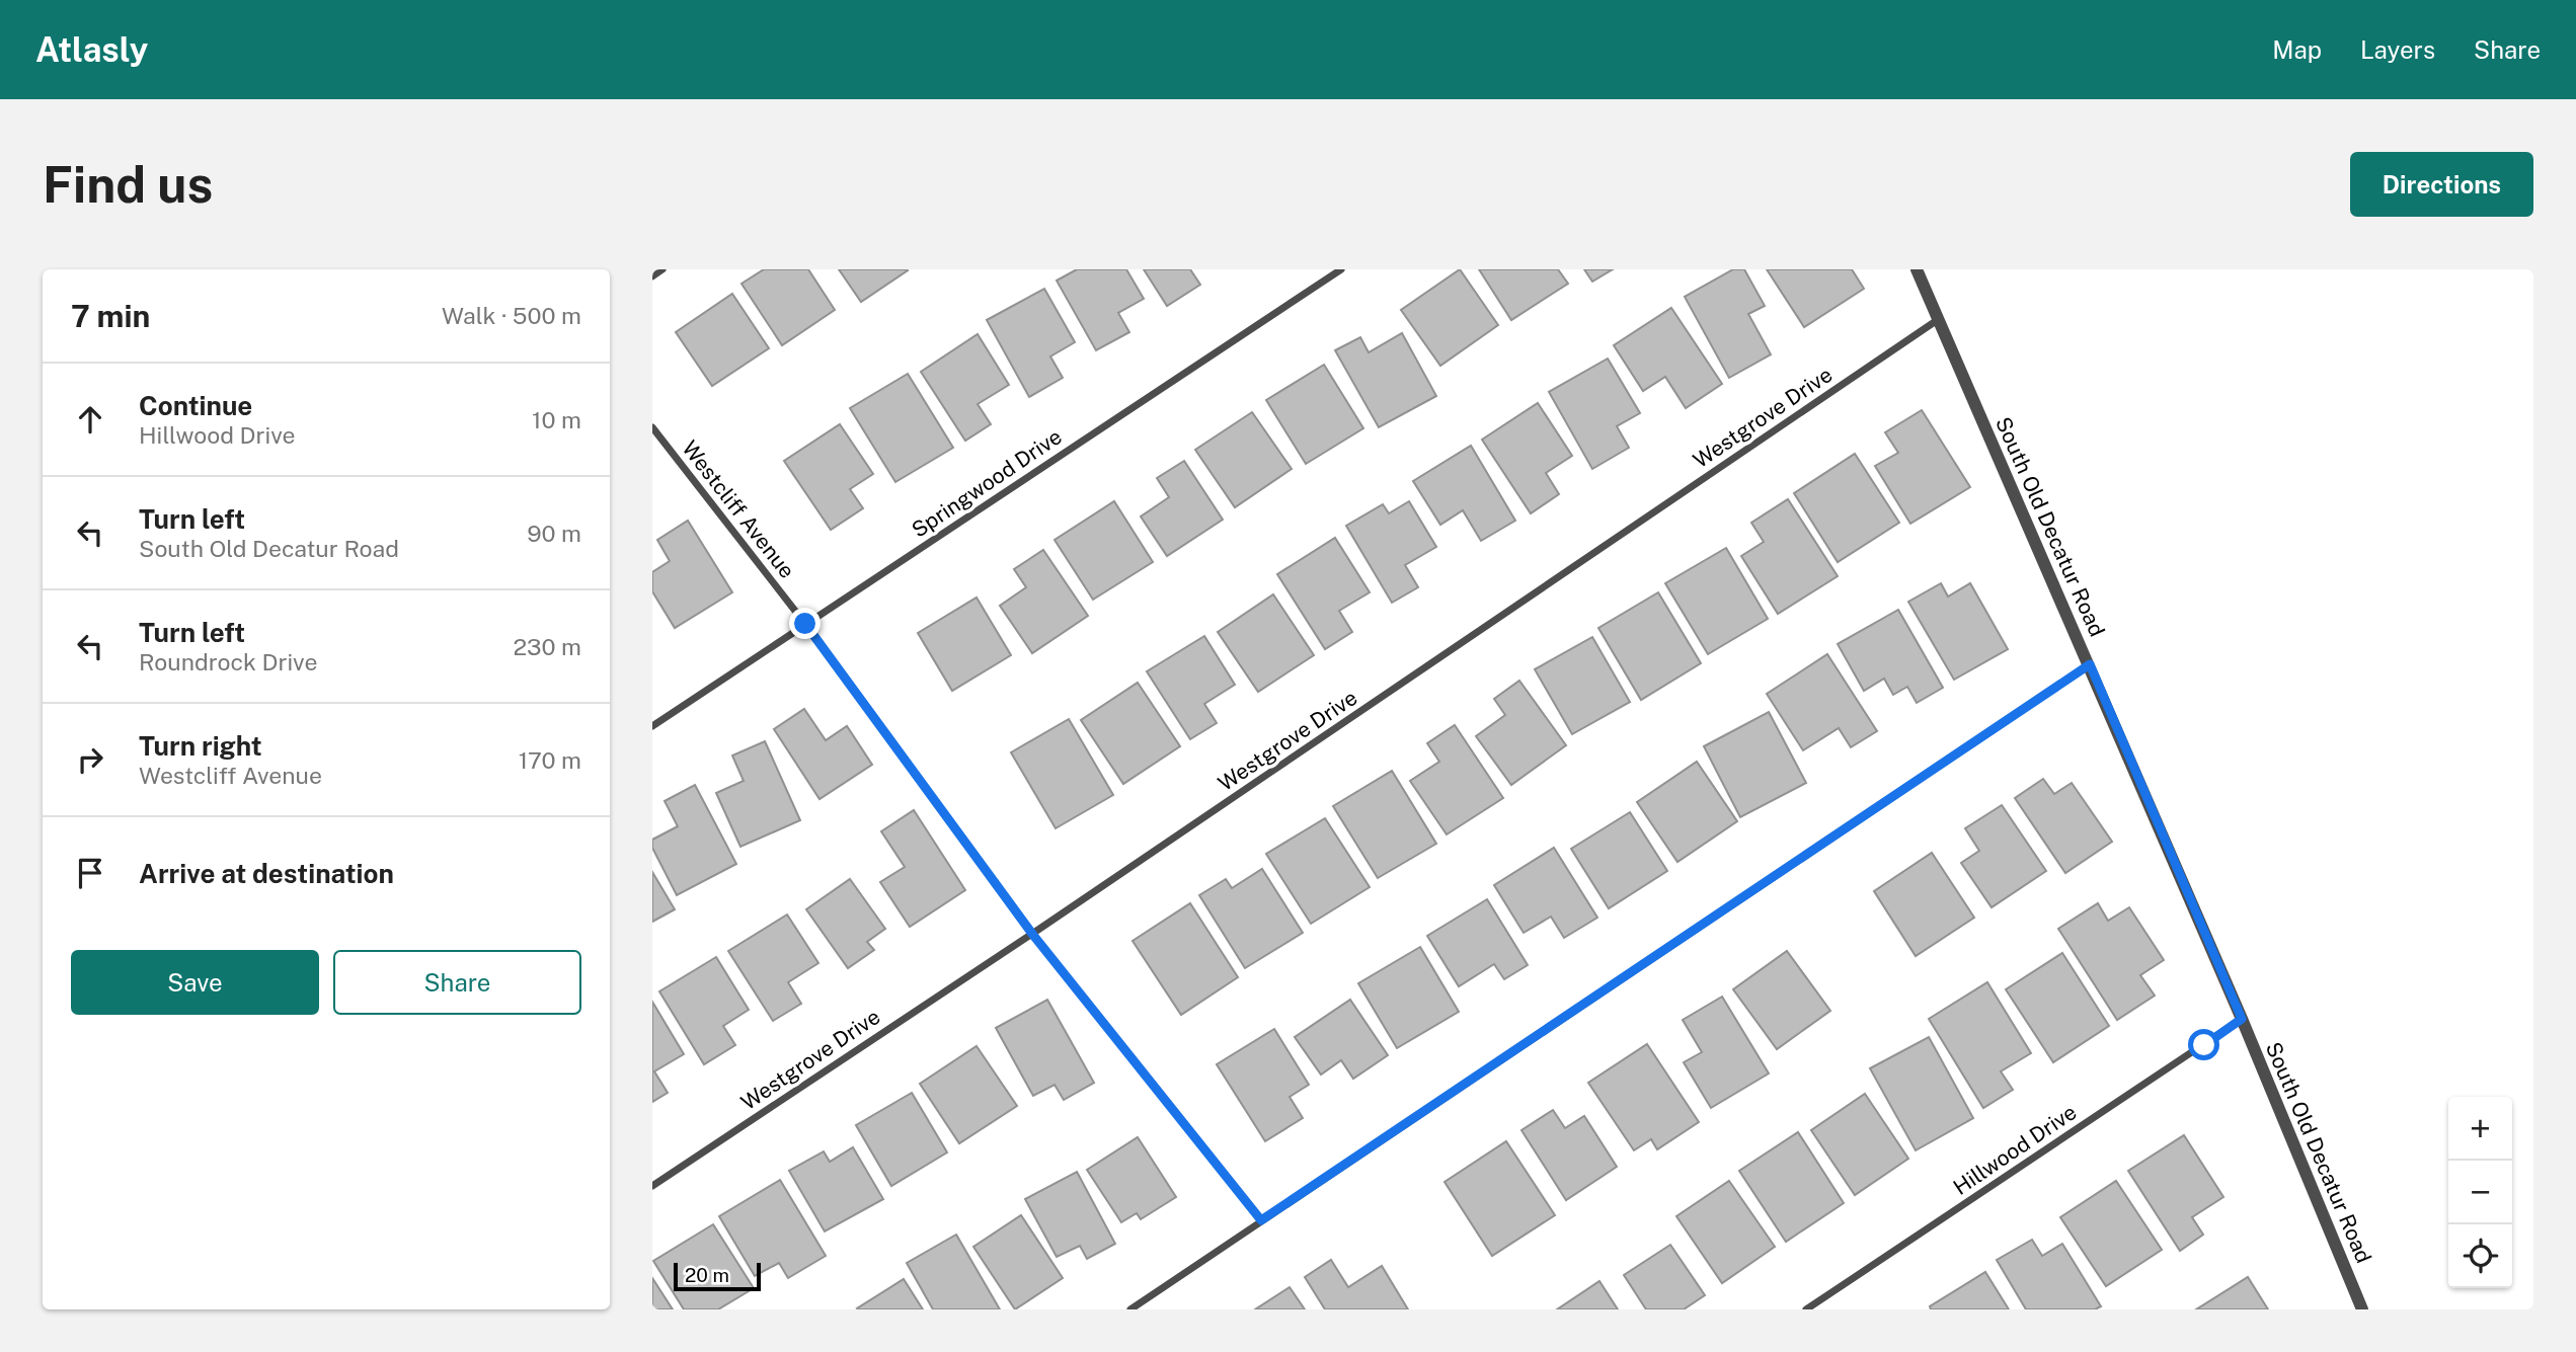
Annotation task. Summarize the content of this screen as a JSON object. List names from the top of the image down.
{
  "streets": {
    "street": [
      "Westgrove Drive",
      "Springwood Drive",
      "Westcliff Avenue",
      "South Old Decatur Road",
      "Hillwood Drive"
    ]
  },
  "crossings": [
    ["Westgrove Drive", "Westcliff Avenue"],
    ["Westgrove Drive", "South Old Decatur Road"],
    ["Springwood Drive", "Westcliff Avenue"],
    ["South Old Decatur Road", "Hillwood Drive"]
  ],
  "scale_bar": "20 m",
  "page": {
    "header": "Atlasly",
    "nav": ["Map", "Layers", "Share"],
    "buttons": [
      "Directions",
      ["Save", "Share"]
    ],
    "title": "Find us",
    "heading": ["7 min", "Walk · 500 m"],
    "list": [
      ["Continue", "Hillwood Drive", "10 m"],
      ["Turn left", "South Old Decatur Road", "90 m"],
      ["Turn left", "Roundrock Drive", "230 m"],
      ["Turn right", "Westcliff Avenue", "170 m"],
      "Arrive at destination"
    ],
    "map_buttons": ["+", "−"],
    "scale": "20 m"
  }
}
